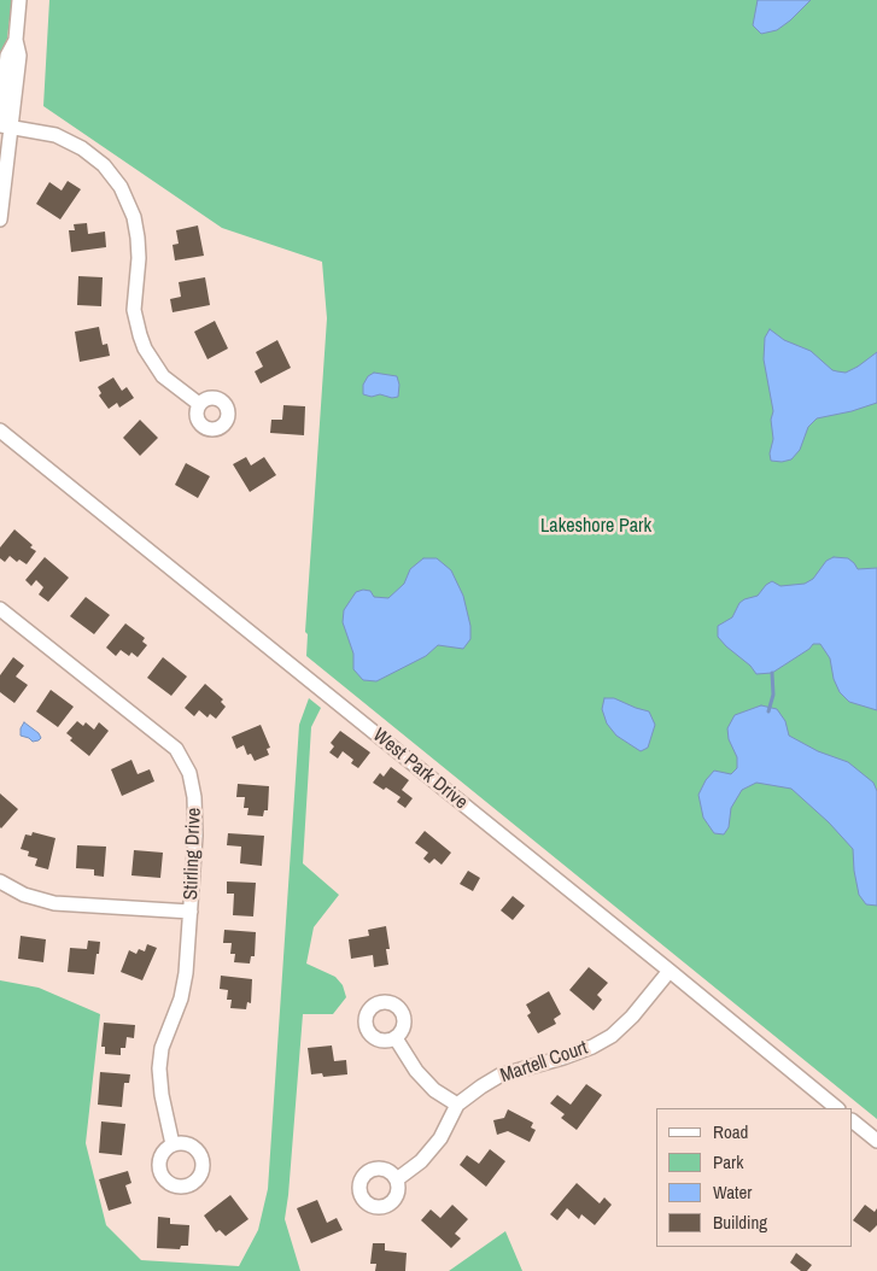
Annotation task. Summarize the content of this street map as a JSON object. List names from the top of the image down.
{
  "streets": {
    "street": ["West Park Drive", "Stirling Drive", "Martell Court"]
  },
  "crossings": [
    ["West Park Drive", "Martell Court"]
  ],
  "parks": ["Lakeshore Park"],
  "legend": [
    "Road",
    "Park",
    "Water",
    "Building"
  ]
}
